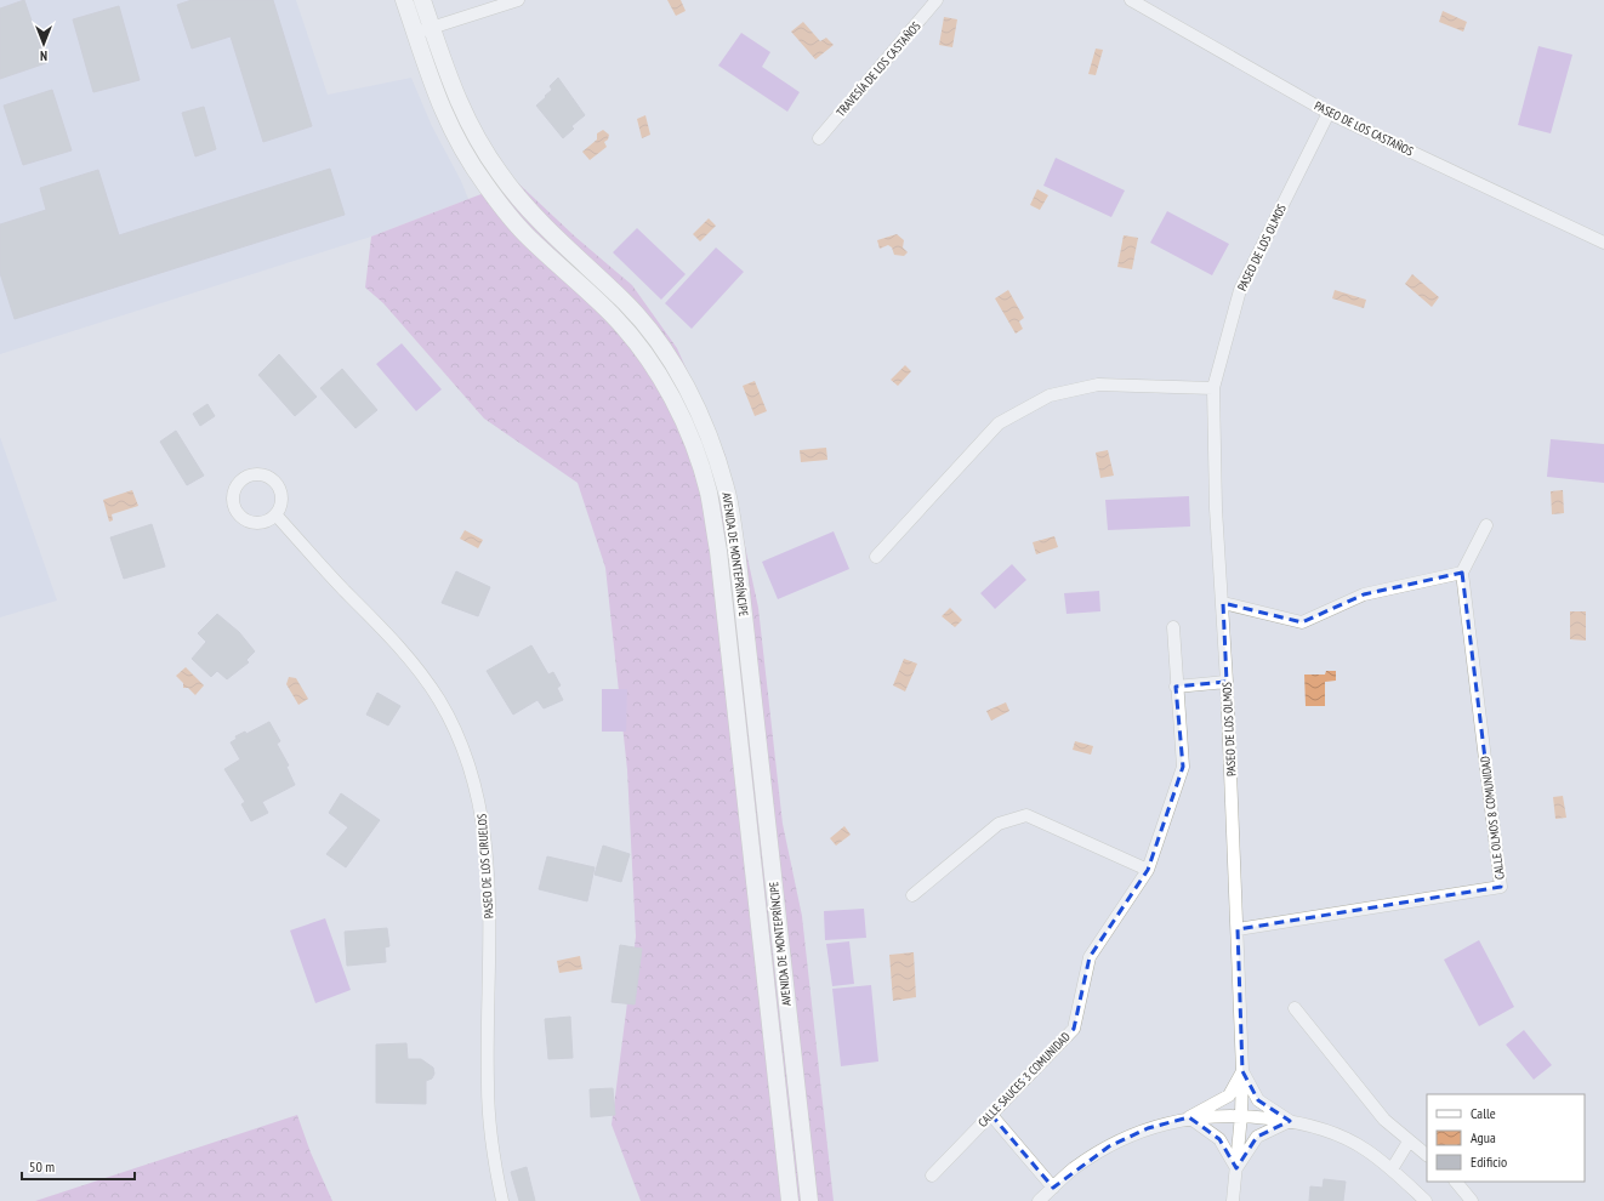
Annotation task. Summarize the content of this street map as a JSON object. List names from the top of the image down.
{
  "streets": {
    "street": [
      "TRAVESÍA DE LOS CASTAÑOS",
      "PASEO DE LOS CASTAÑOS",
      "PASEO DE LOS OLMOS",
      "AVENIDA DE MONTEPRÍNCIPE",
      "CALLE OLMOS 8 COMUNIDAD",
      "PASEO DE LOS CIRUELOS",
      "CALLE SAUCES 3 COMUNIDAD"
    ]
  },
  "crossings": [
    ["PASEO DE LOS CASTAÑOS", "PASEO DE LOS OLMOS"],
    ["PASEO DE LOS OLMOS", "CALLE OLMOS 8 COMUNIDAD"]
  ],
  "legend": ["Calle", "Agua", "Edificio"],
  "scale_bar": "50 m",
  "north": "bottom"
}
